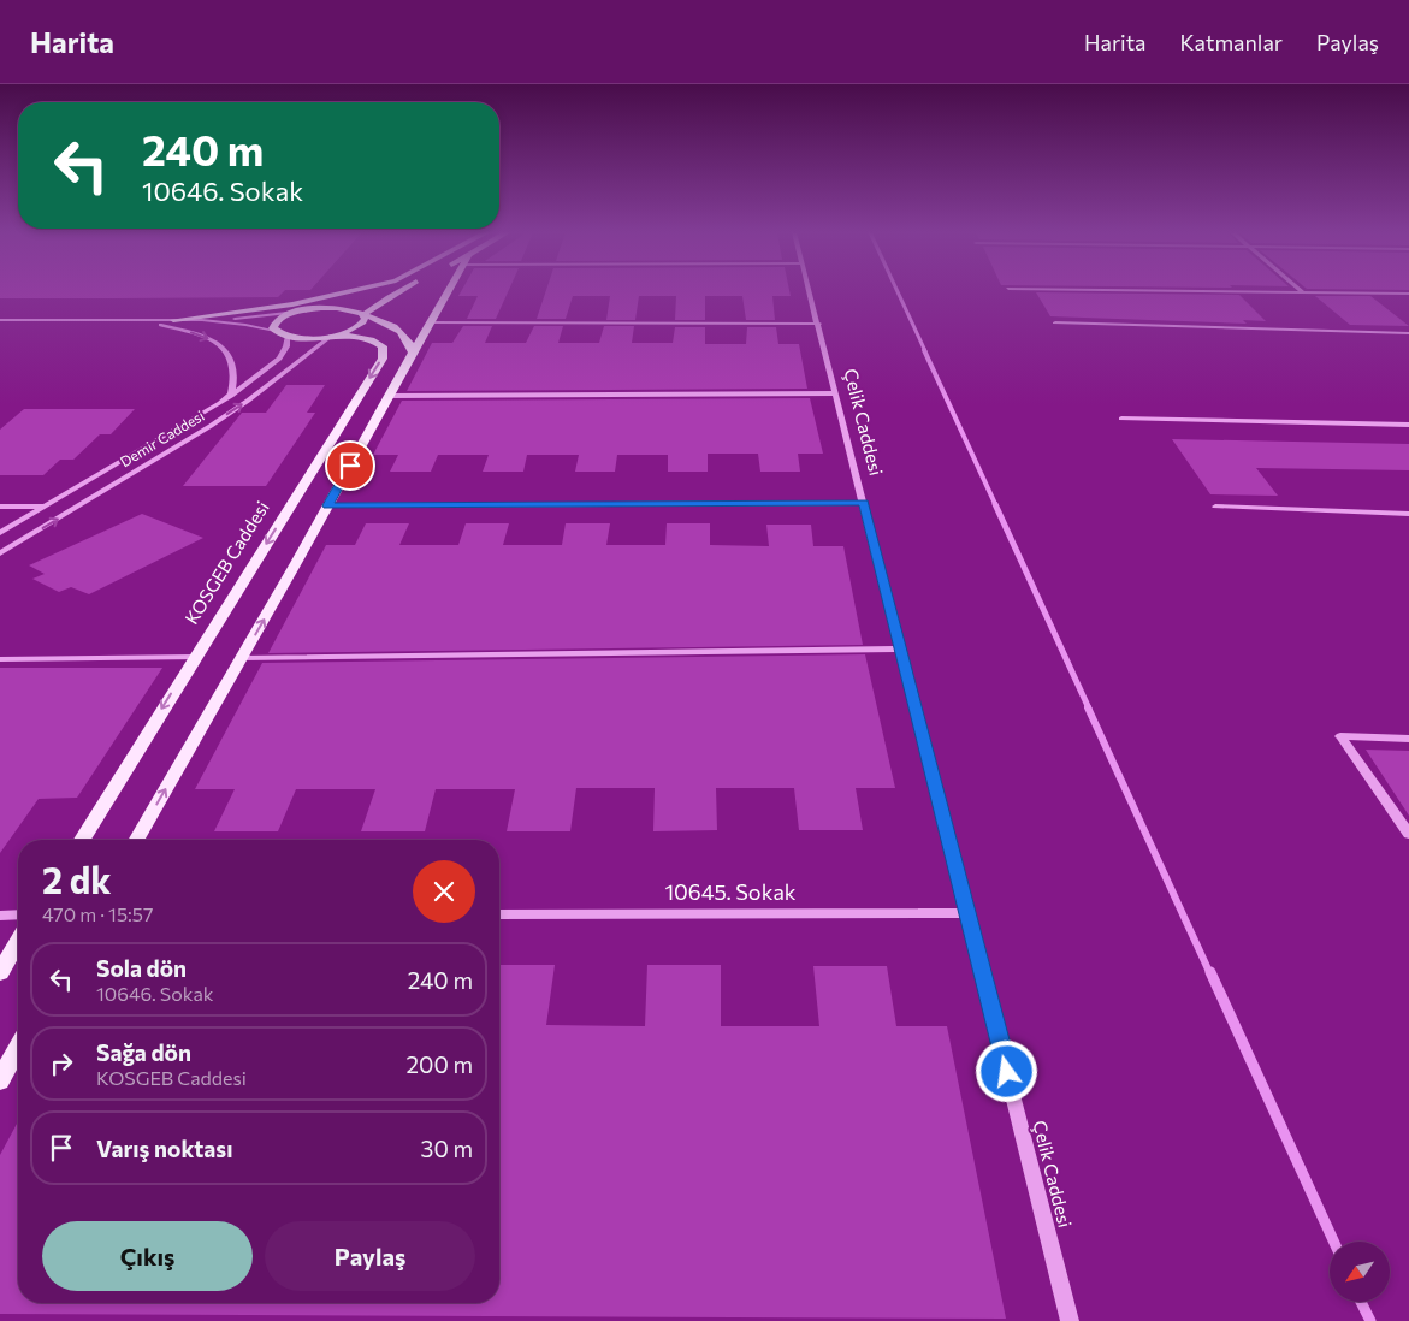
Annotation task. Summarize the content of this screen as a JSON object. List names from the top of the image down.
{
  "streets": {
    "main road": ["KOSGEB Caddesi"],
    "street": ["Çelik Caddesi", "Demir Caddesi", "10645. Sokak"]
  },
  "crossings": [
    ["Çelik Caddesi", "10645. Sokak"],
    ["Demir Caddesi", "KOSGEB Caddesi"]
  ],
  "north": "bottom left",
  "page": {
    "header": "Harita",
    "nav": ["Harita", "Katmanlar", "Paylaş"],
    "turn": ["240 m", "10646. Sokak"],
    "heading": ["2 dk", "470 m · 15:57"],
    "list": [
      {
        "name": "Sola dön",
        "note": "10646. Sokak",
        "value": "240 m"
      },
      {
        "name": "Sağa dön",
        "note": "KOSGEB Caddesi",
        "value": "200 m"
      },
      {
        "name": "Varış noktası",
        "value": "30 m"
      }
    ],
    "buttons": ["Çıkış", "Paylaş"]
  }
}
